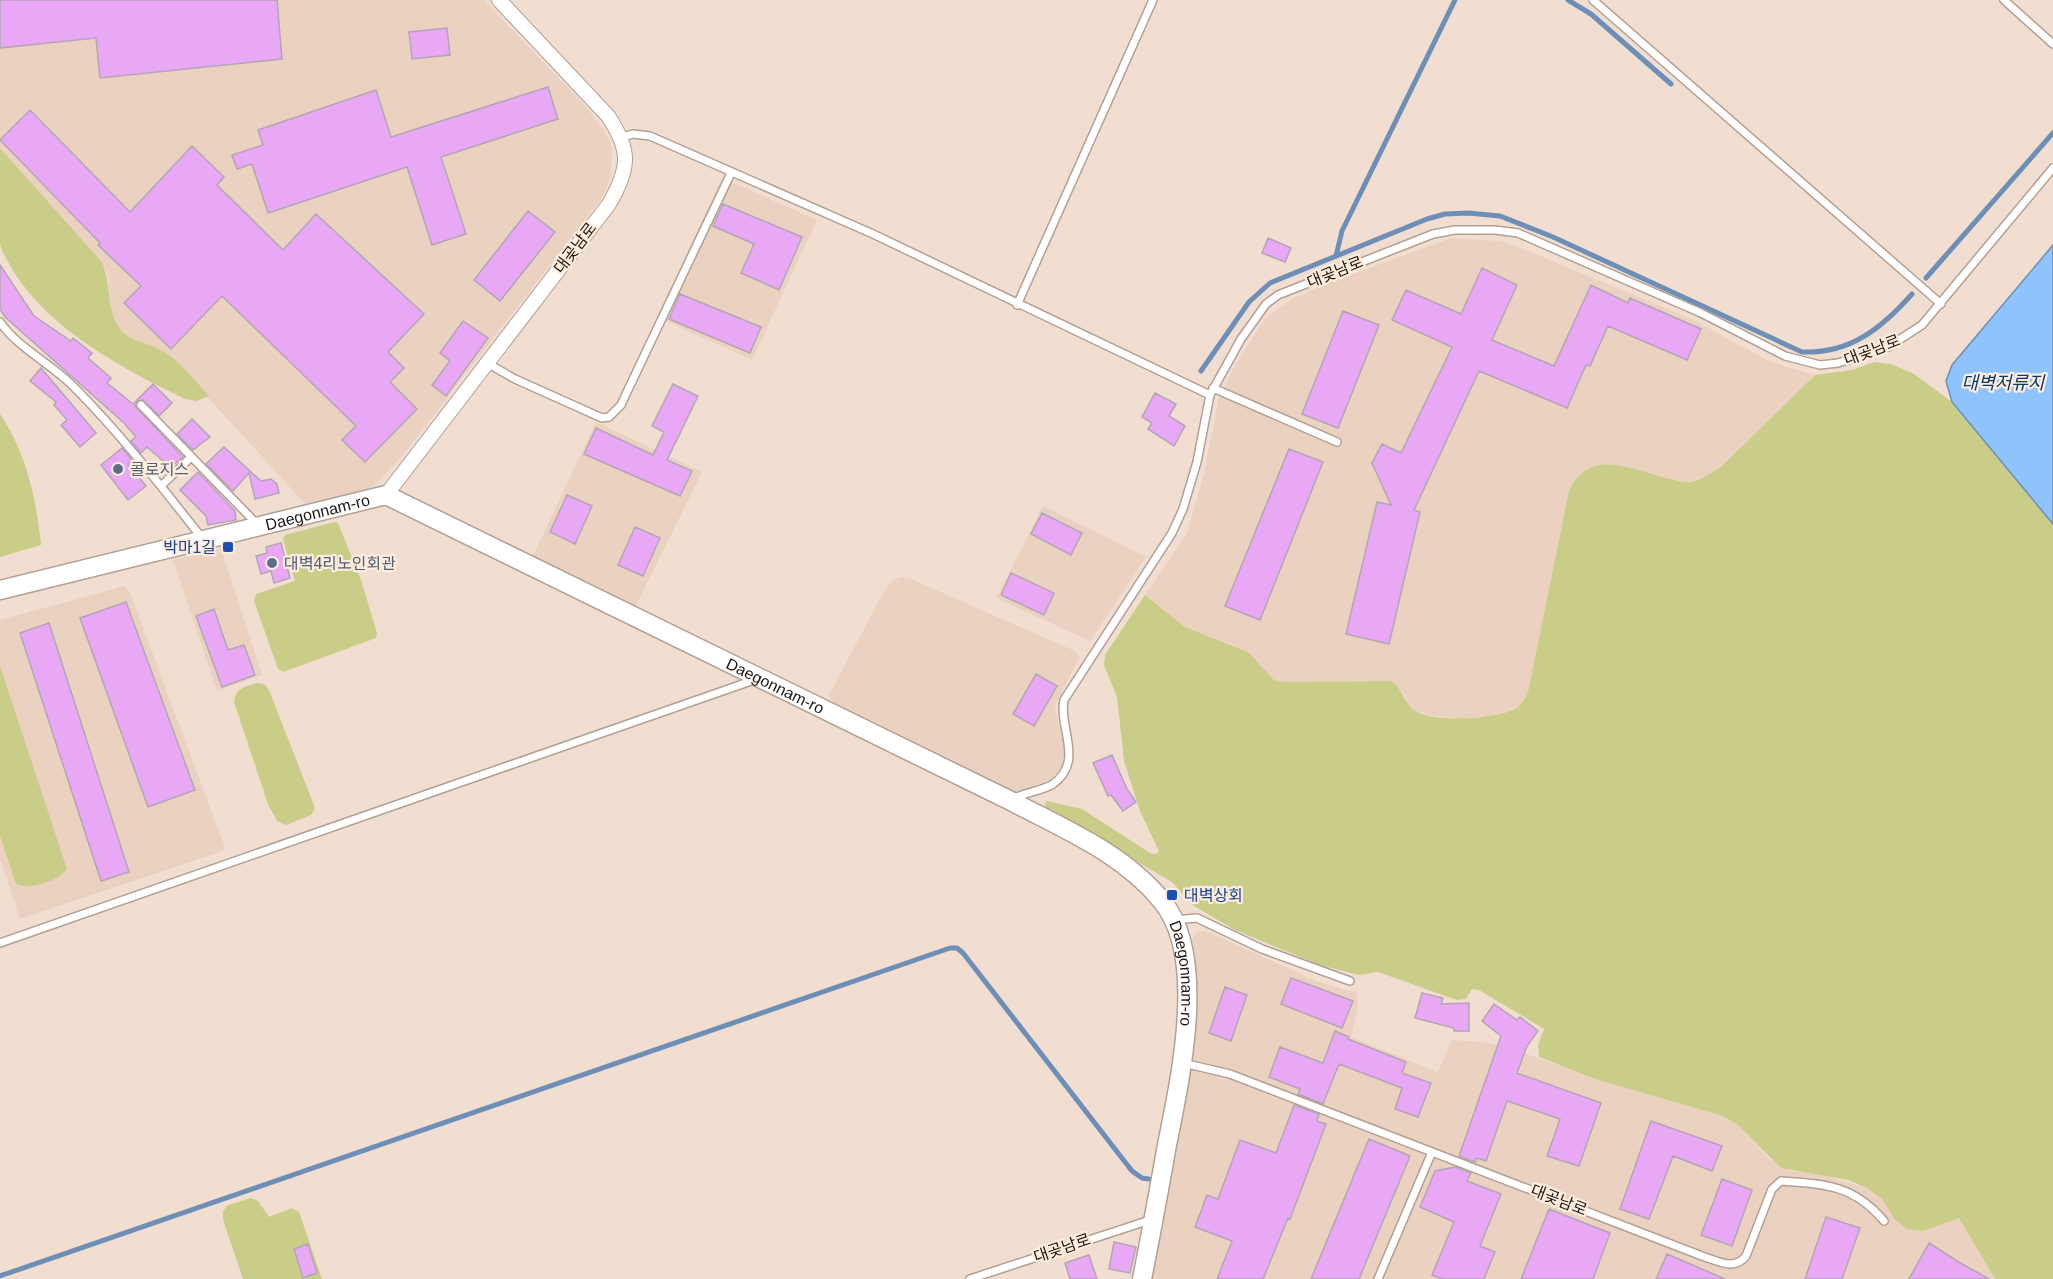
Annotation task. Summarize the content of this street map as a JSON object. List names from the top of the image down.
{
  "streets": {
    "street": ["대곶남로", "Daegonnam-ro"]
  },
  "crossings": [
    ["대곶남로", "Daegonnam-ro"]
  ],
  "water": ["대벽저류지"],
  "places": {
    "other": ["콜로지스", "대벽4리노인회관"],
    "transit": ["박마1길", "대벽상회"]
  }
}
